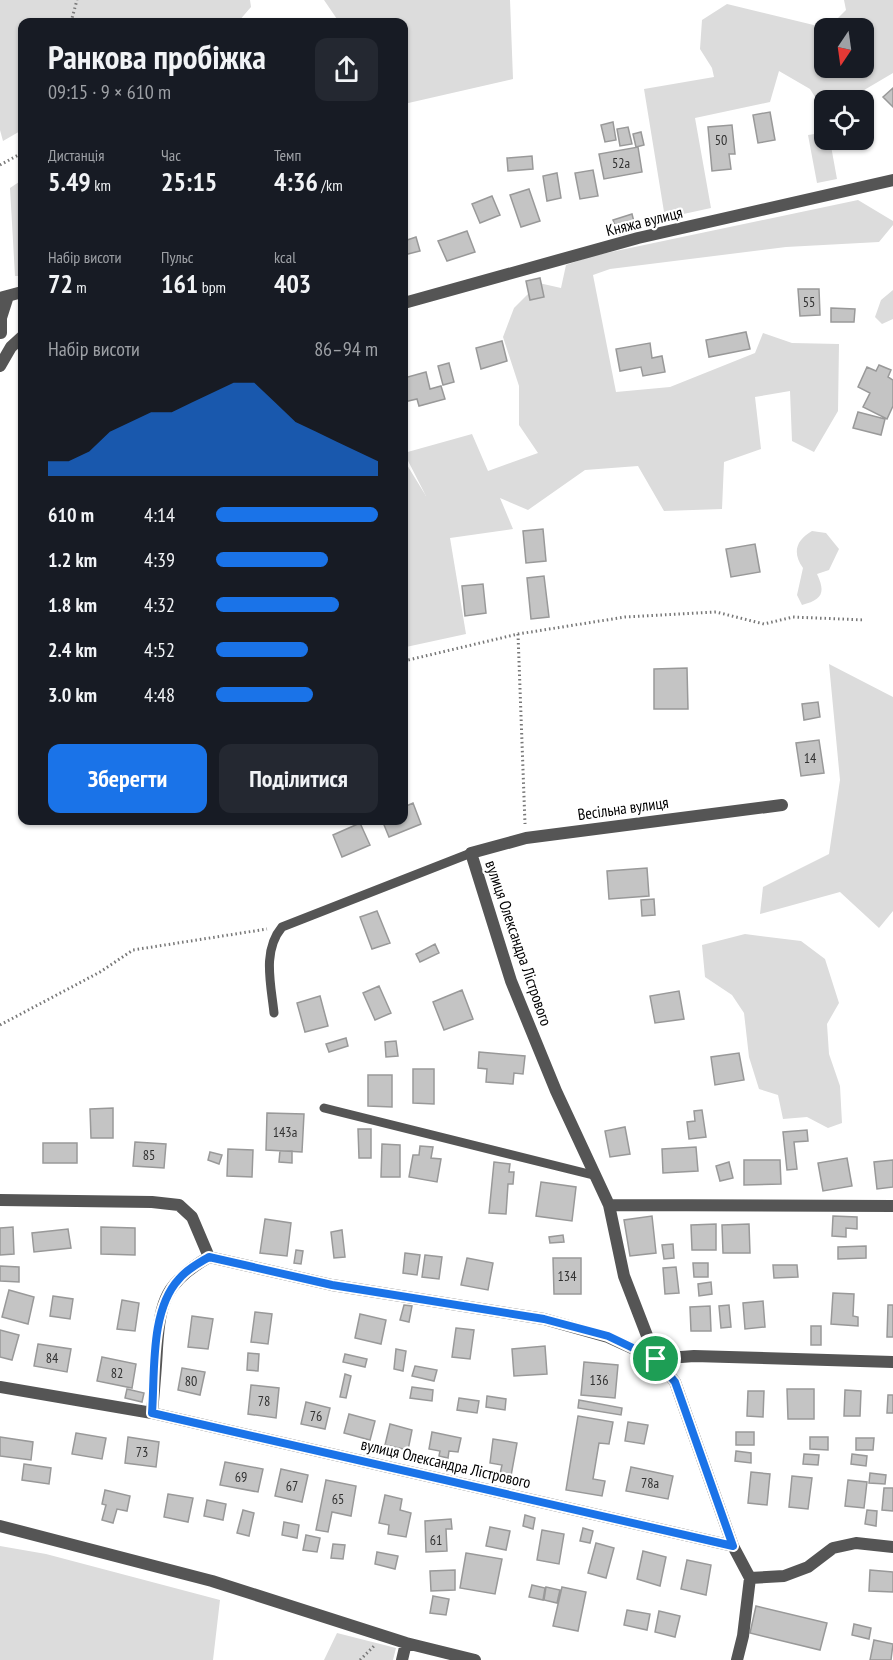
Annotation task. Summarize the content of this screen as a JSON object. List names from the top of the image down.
{
  "streets": {
    "street": ["Княжа вулиця", "Весільна вулиця", "вулиця Олександра Лістрового"]
  },
  "crossings": [
    ["Весільна вулиця", "вулиця Олександра Лістрового"]
  ],
  "house_numbers": [
    "50",
    "52а",
    "55",
    "14",
    "143а",
    "85",
    "134",
    "84",
    "82",
    "136",
    "80",
    "78",
    "76",
    "73",
    "69",
    "78а",
    "67",
    "65",
    "61"
  ],
  "north": "bottom",
  "page": {
    "heading": ["Ранкова пробіжка", "09:15 · 9 × 610 m"],
    "stats": [
      ["Дистанція", "5.49 km"],
      ["Час", "25:15"],
      ["Темп", "4:36 /km"],
      ["Набір висоти", "72 m"],
      ["Пульс", "161 bpm"],
      ["kcal", "403"]
    ],
    "chart": ["Набір висоти", "86–94 m"],
    "list": [
      {
        "name": "610 m",
        "note": "4:14"
      },
      {
        "name": "1.2 km",
        "note": "4:39"
      },
      {
        "name": "1.8 km",
        "note": "4:32"
      },
      {
        "name": "2.4 km",
        "note": "4:52"
      },
      {
        "name": "3.0 km",
        "note": "4:48"
      }
    ],
    "buttons": ["Зберегти", "Поділитися"]
  }
}
